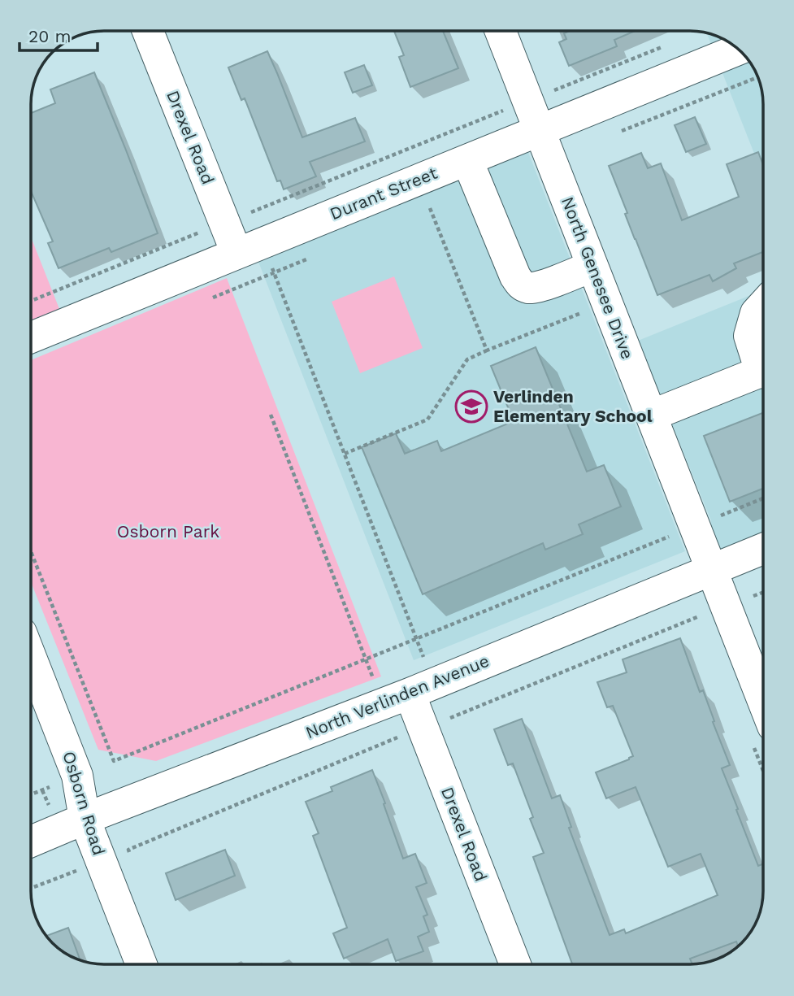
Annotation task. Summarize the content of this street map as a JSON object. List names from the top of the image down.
{
  "streets": {
    "street": [
      "Drexel Road",
      "Durant Street",
      "North Genesee Drive",
      "North Verlinden Avenue",
      "Osborn Road"
    ]
  },
  "crossings": [
    ["Drexel Road", "Durant Street"],
    ["Drexel Road", "North Verlinden Avenue"],
    ["Durant Street", "North Genesee Drive"],
    ["North Genesee Drive", "North Verlinden Avenue"],
    ["North Verlinden Avenue", "Osborn Road"]
  ],
  "parks": ["Osborn Park"],
  "places": {
    "school or university": ["Verlinden Elementary School"]
  },
  "scale_bar": "20 m"
}
